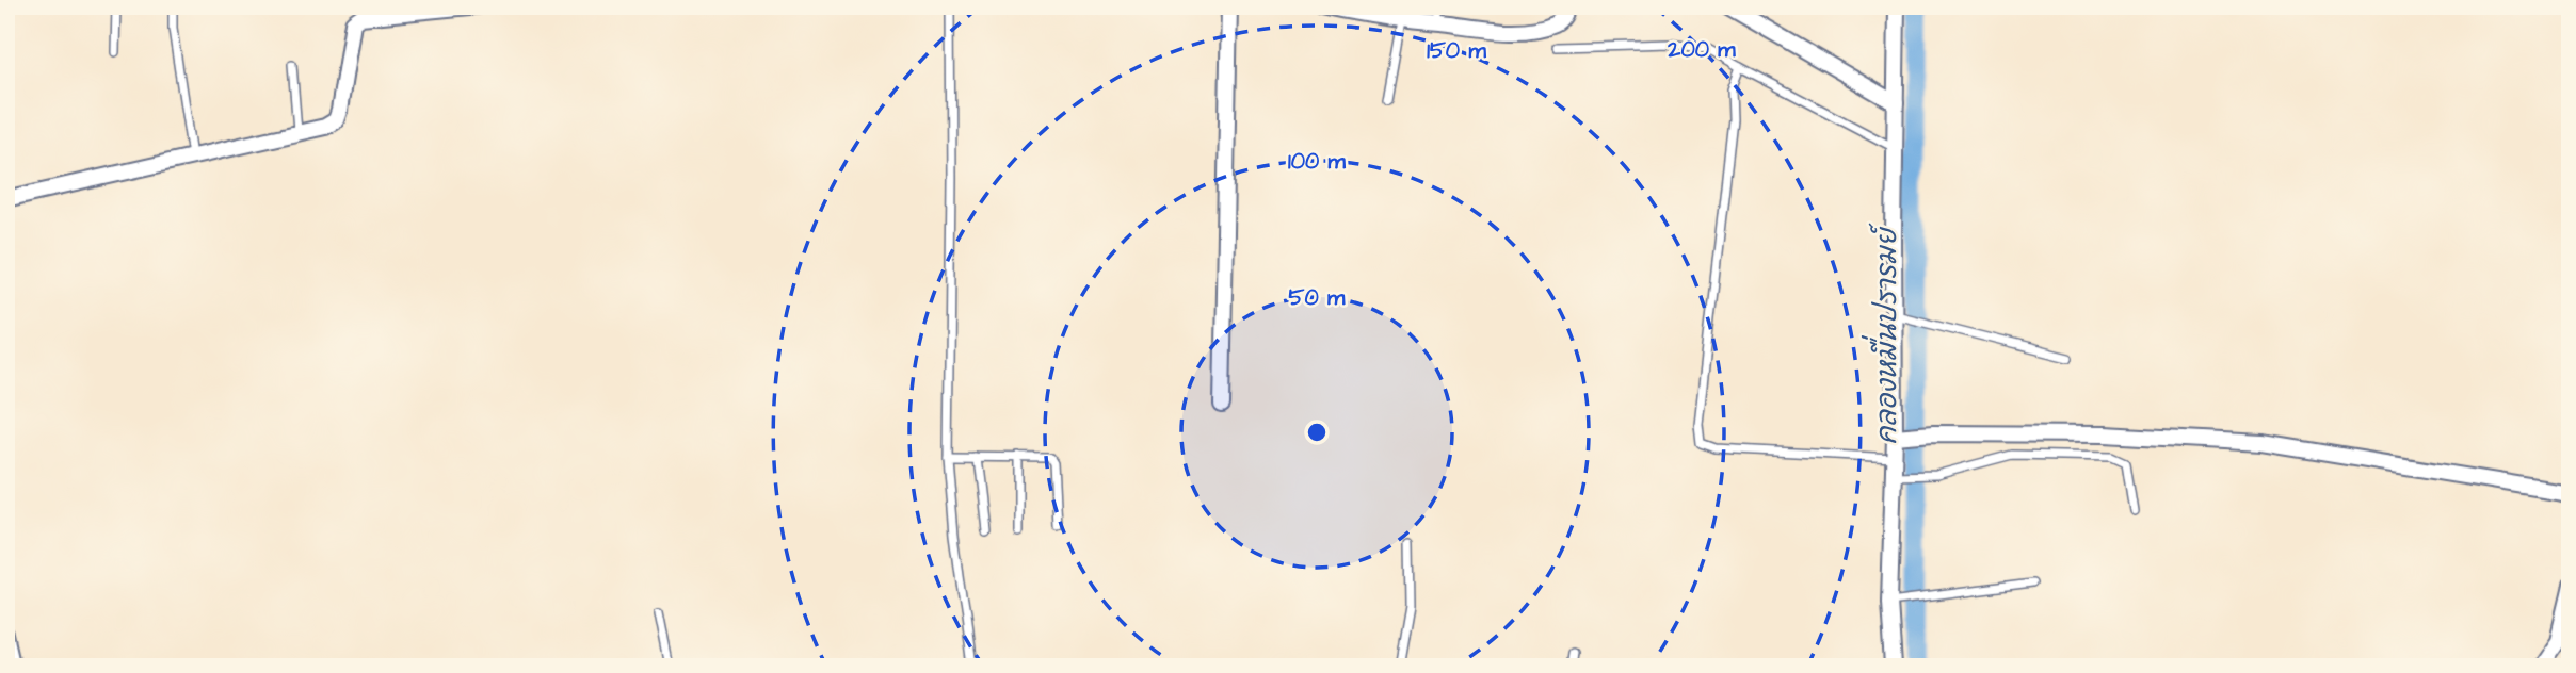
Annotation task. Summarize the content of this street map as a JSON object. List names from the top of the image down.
{
  "water": ["คลองหมื่นปรารมย์"],
  "rings": [
    "200 m",
    "150 m",
    "100 m",
    "50 m"
  ]
}
